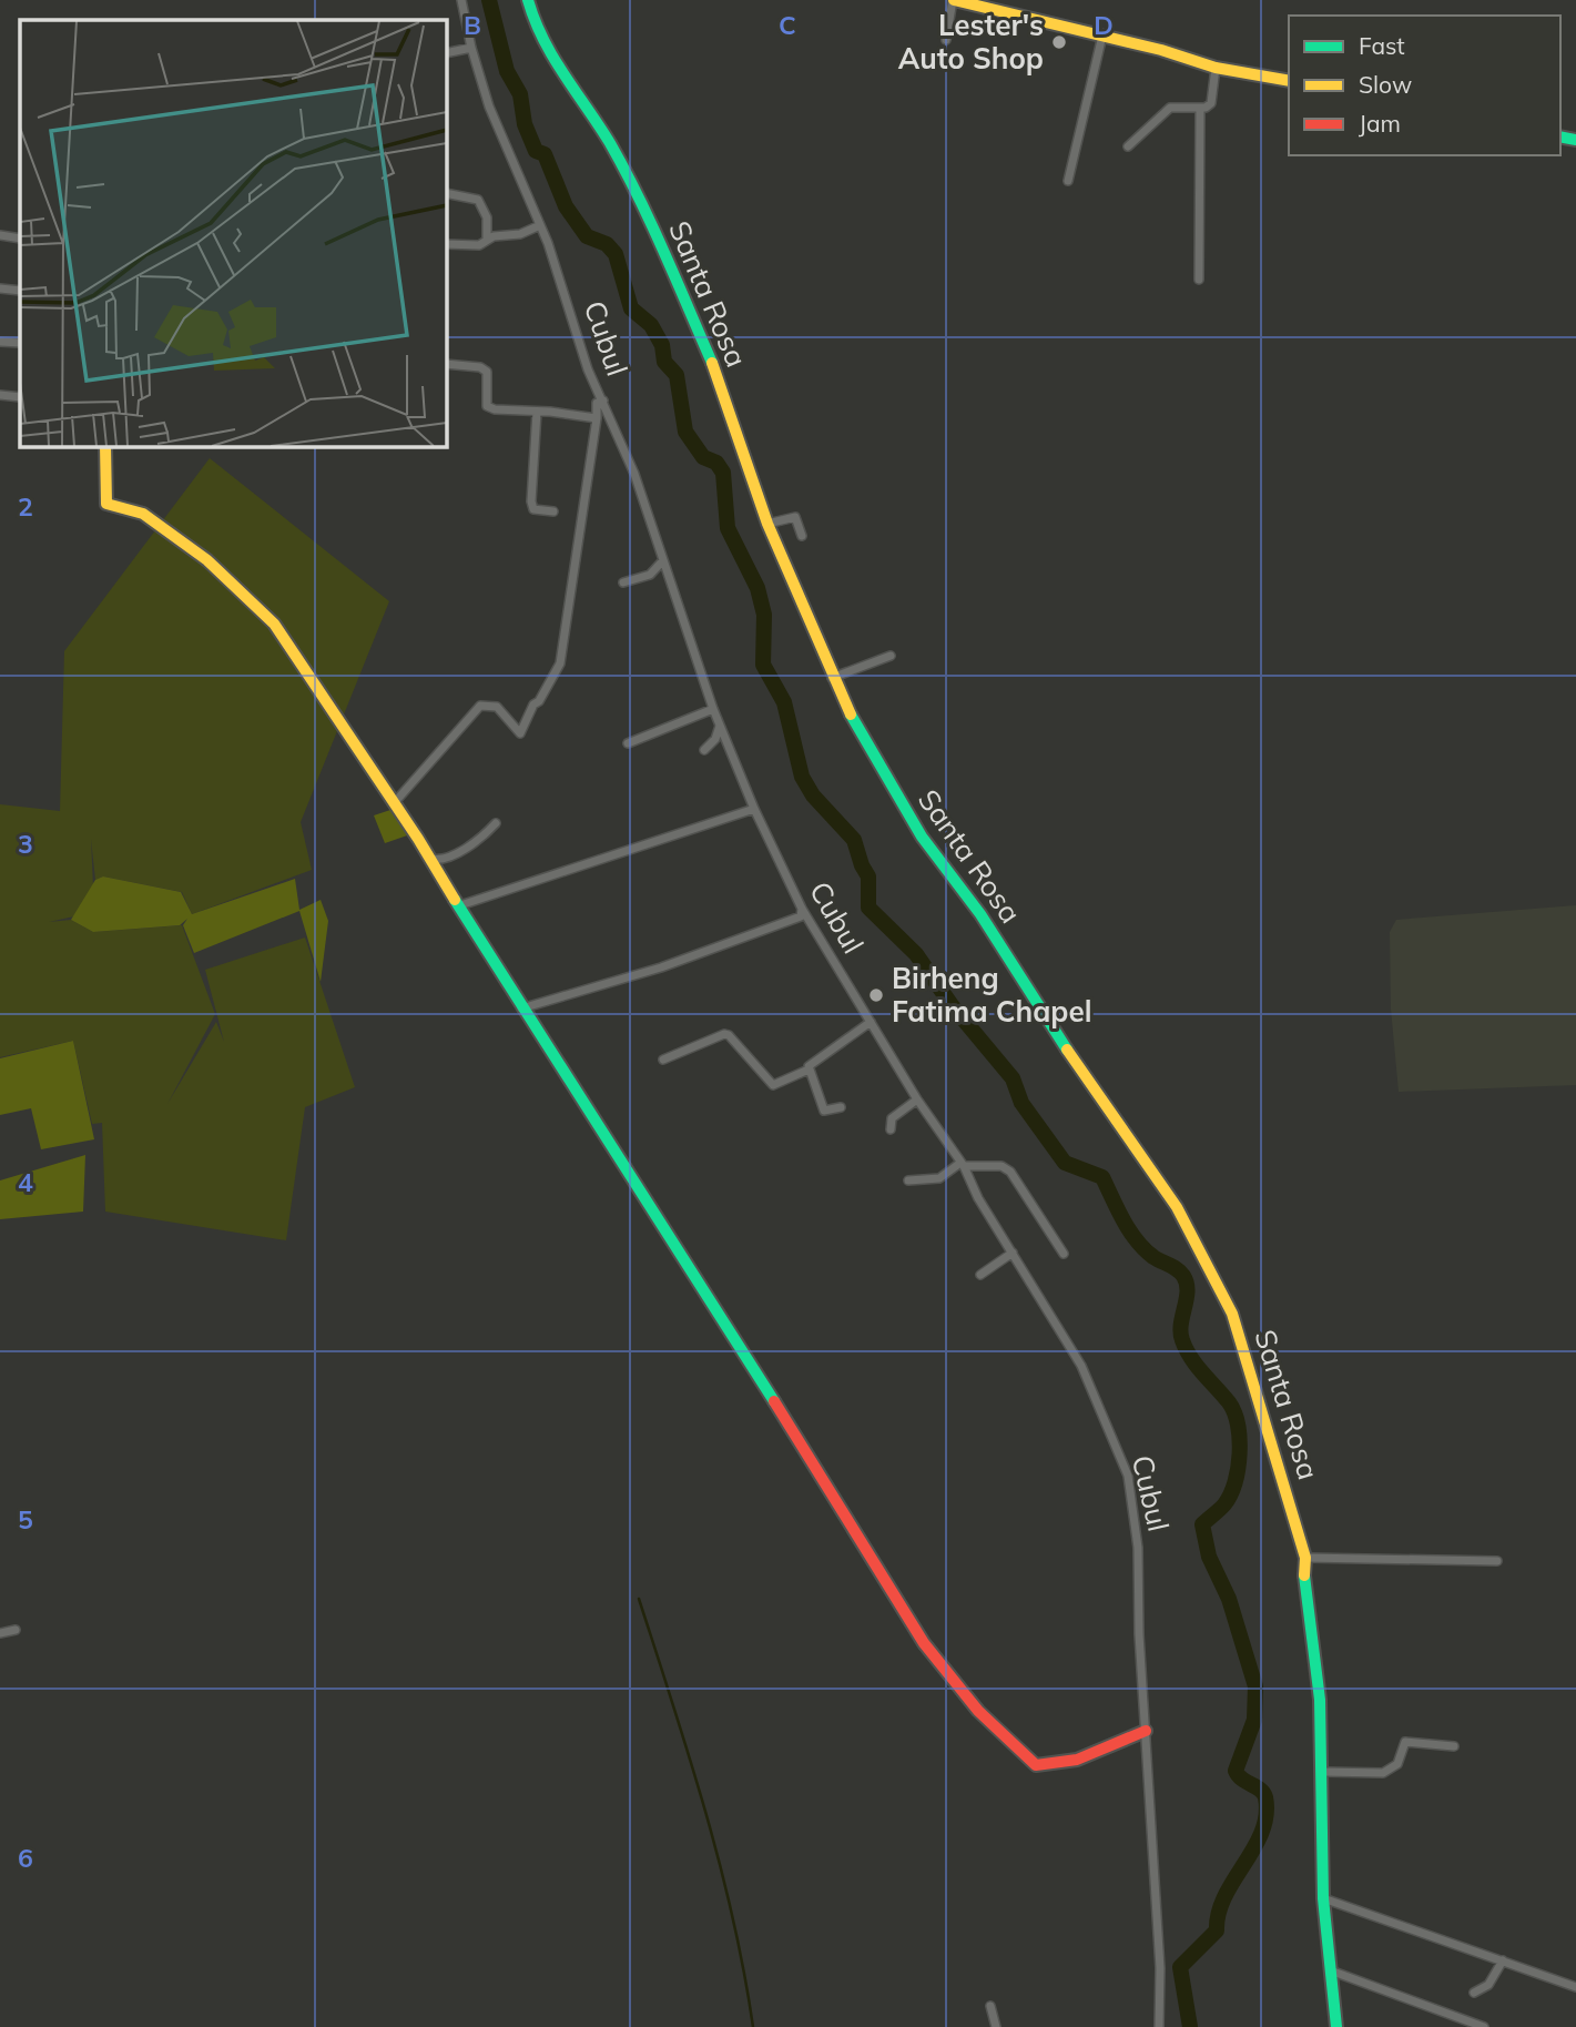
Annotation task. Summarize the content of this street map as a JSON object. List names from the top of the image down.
{
  "streets": {
    "street": ["Santa Rosa", "Cubul"]
  },
  "places": ["Lester's Auto Shop", "Birheng Fatima Chapel"],
  "legend": ["Fast", "Slow", "Jam"],
  "grid": {
    "columns": ["B", "C", "D"],
    "rows": [
      "2",
      "3",
      "4",
      "5",
      "6"
    ]
  }
}
